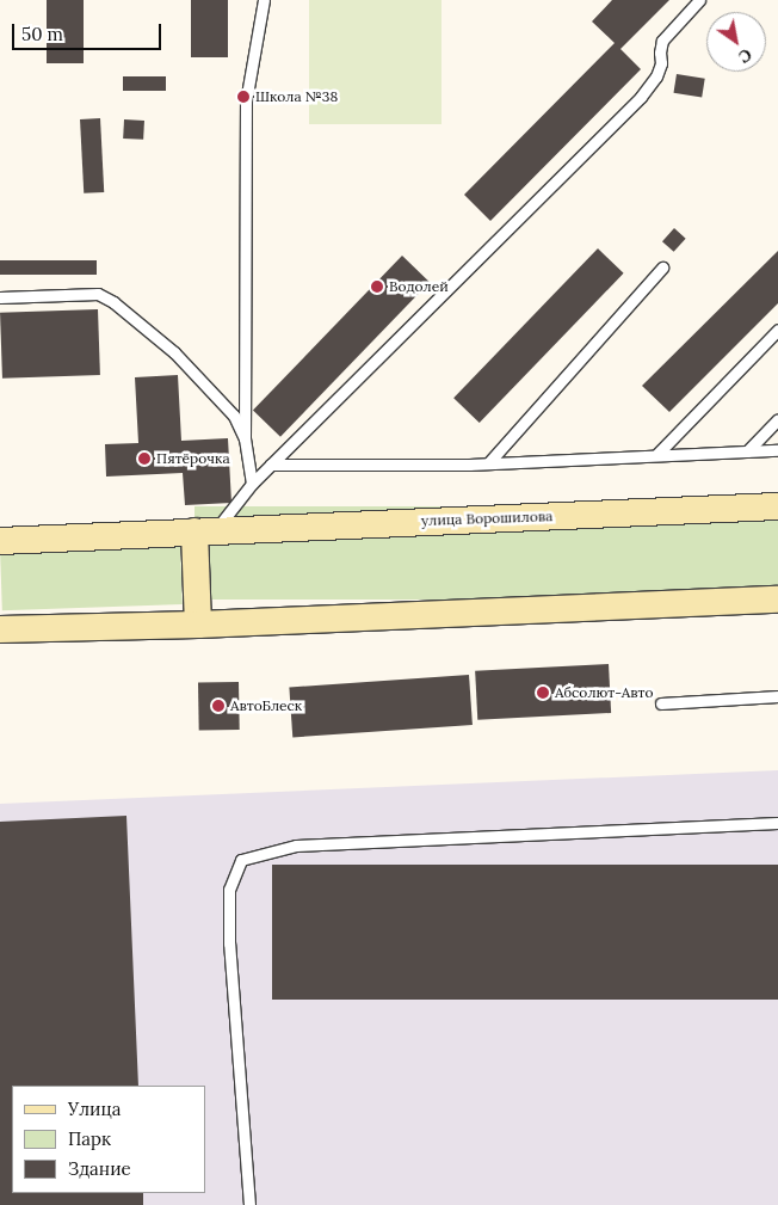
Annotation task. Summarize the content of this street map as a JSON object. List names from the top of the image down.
{
  "streets": {
    "main road": ["улица Ворошилова"]
  },
  "places": [
    "Школа №38",
    "Водолей",
    "Пятёрочка",
    "Абсолют-Авто",
    "АвтоБлеск"
  ],
  "legend": ["Улица", "Парк", "Здание"],
  "scale_bar": "50 m",
  "north": "bottom right"
}
